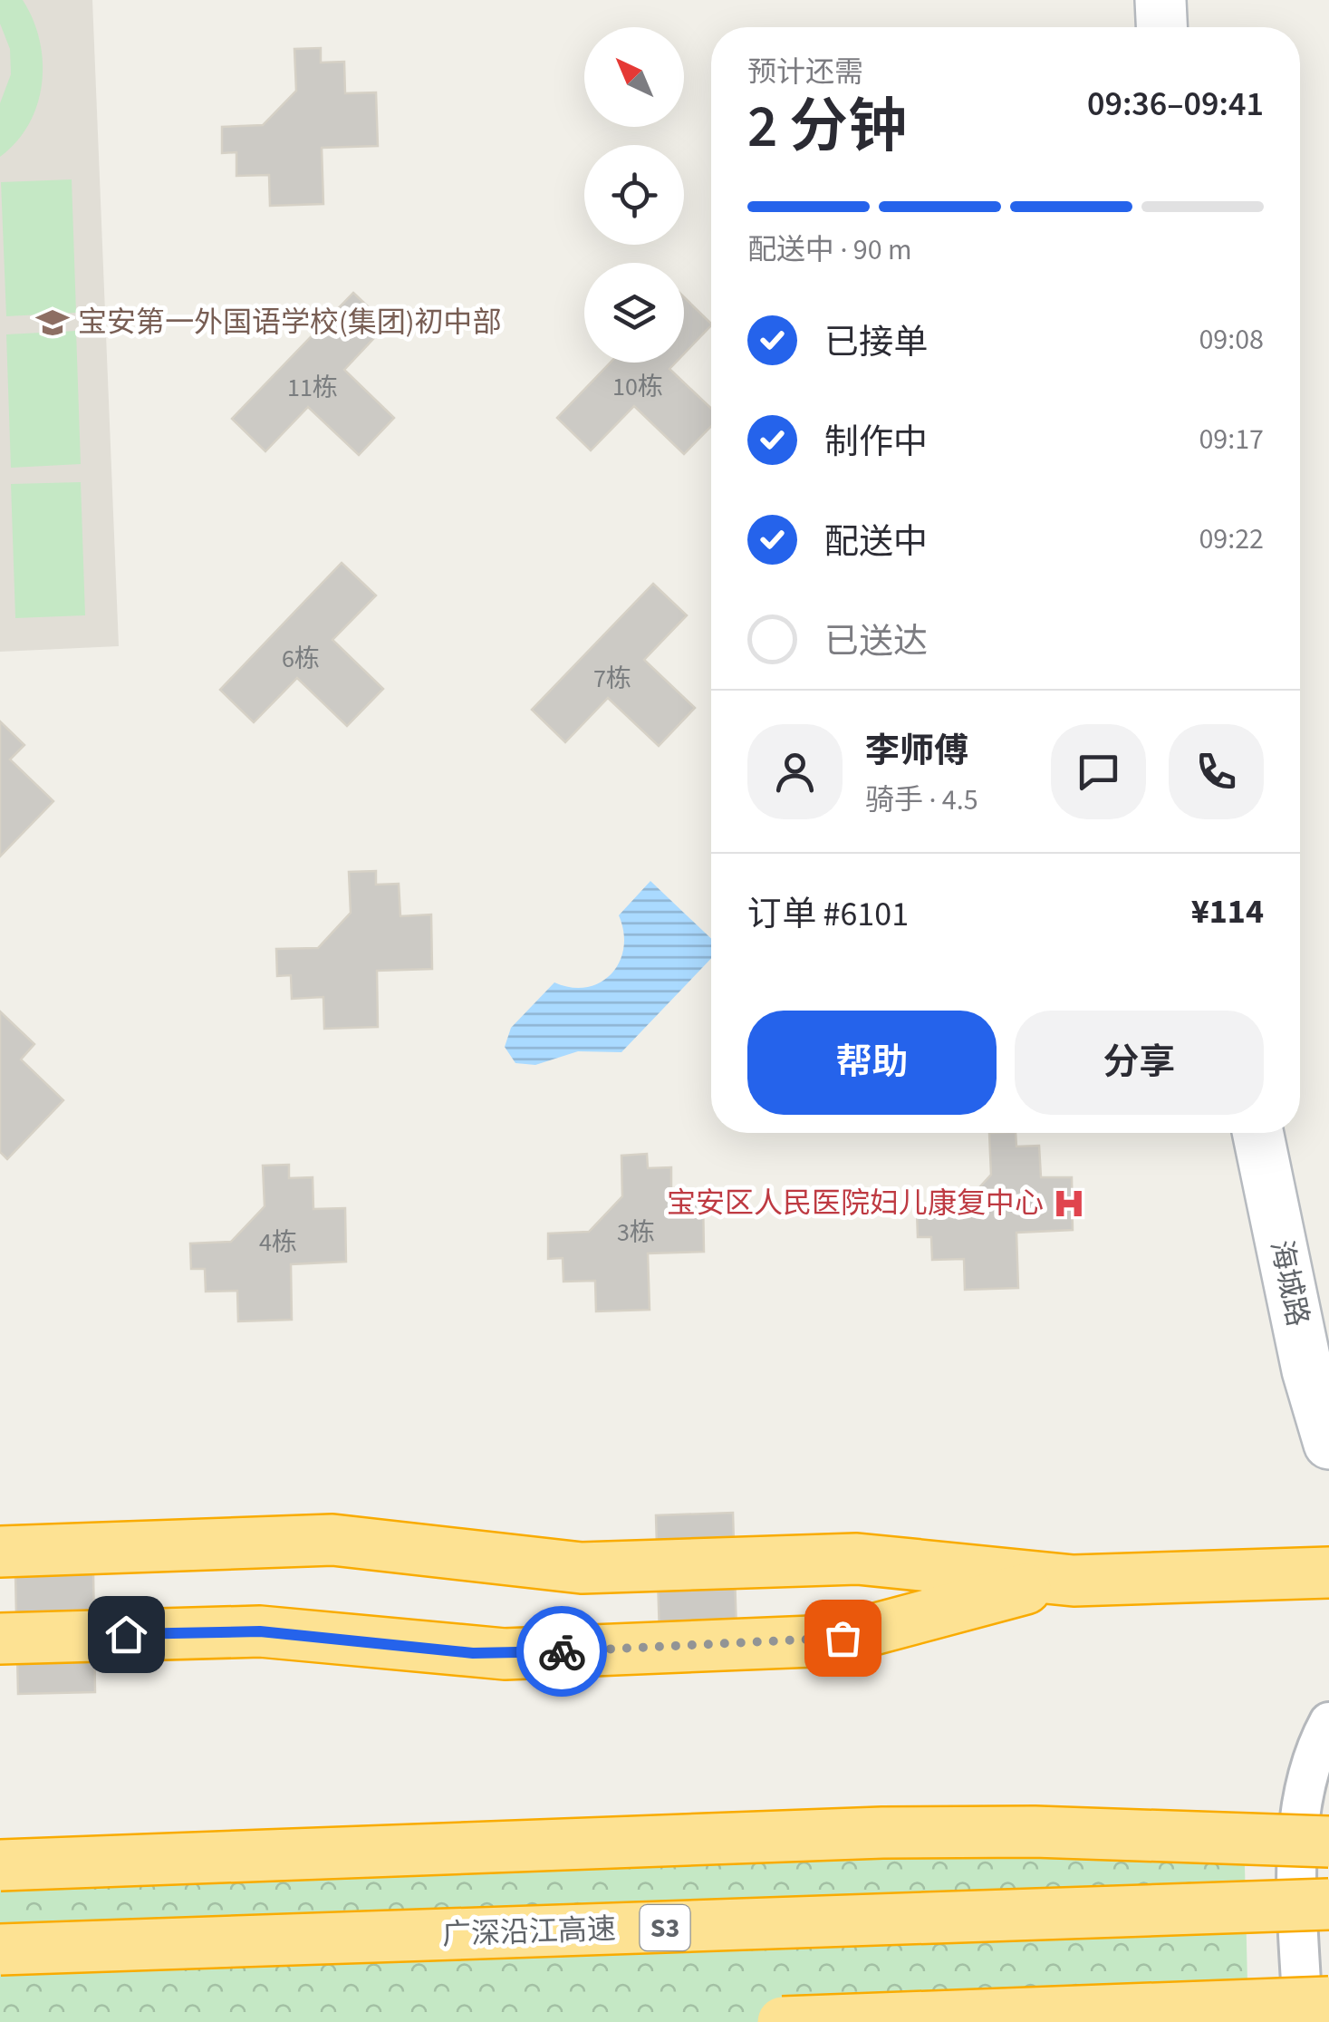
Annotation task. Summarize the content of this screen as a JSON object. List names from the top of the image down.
{
  "streets": {
    "highway": ["S3", "广深沿江高速"],
    "main road": ["海城路"]
  },
  "places": {
    "school or university": ["宝安第一外国语学校(集团)初中部"],
    "hospital": ["宝安区人民医院妇儿康复中心"]
  },
  "house_numbers": [
    "10栋",
    "11栋",
    "6栋",
    "7栋",
    "3栋",
    "4栋"
  ],
  "north": "top left",
  "page": {
    "heading": ["2 分钟", "预计还需", "09:36–09:41"],
    "panel": [
      "李师傅",
      "骑手 · 4.5",
      "订单 #6101",
      "¥114"
    ],
    "bar": "配送中 · 90 m",
    "list": [
      ["已接单", "09:08"],
      ["制作中", "09:17"],
      ["配送中", "09:22"],
      "已送达"
    ],
    "buttons": ["帮助", "分享"]
  }
}
